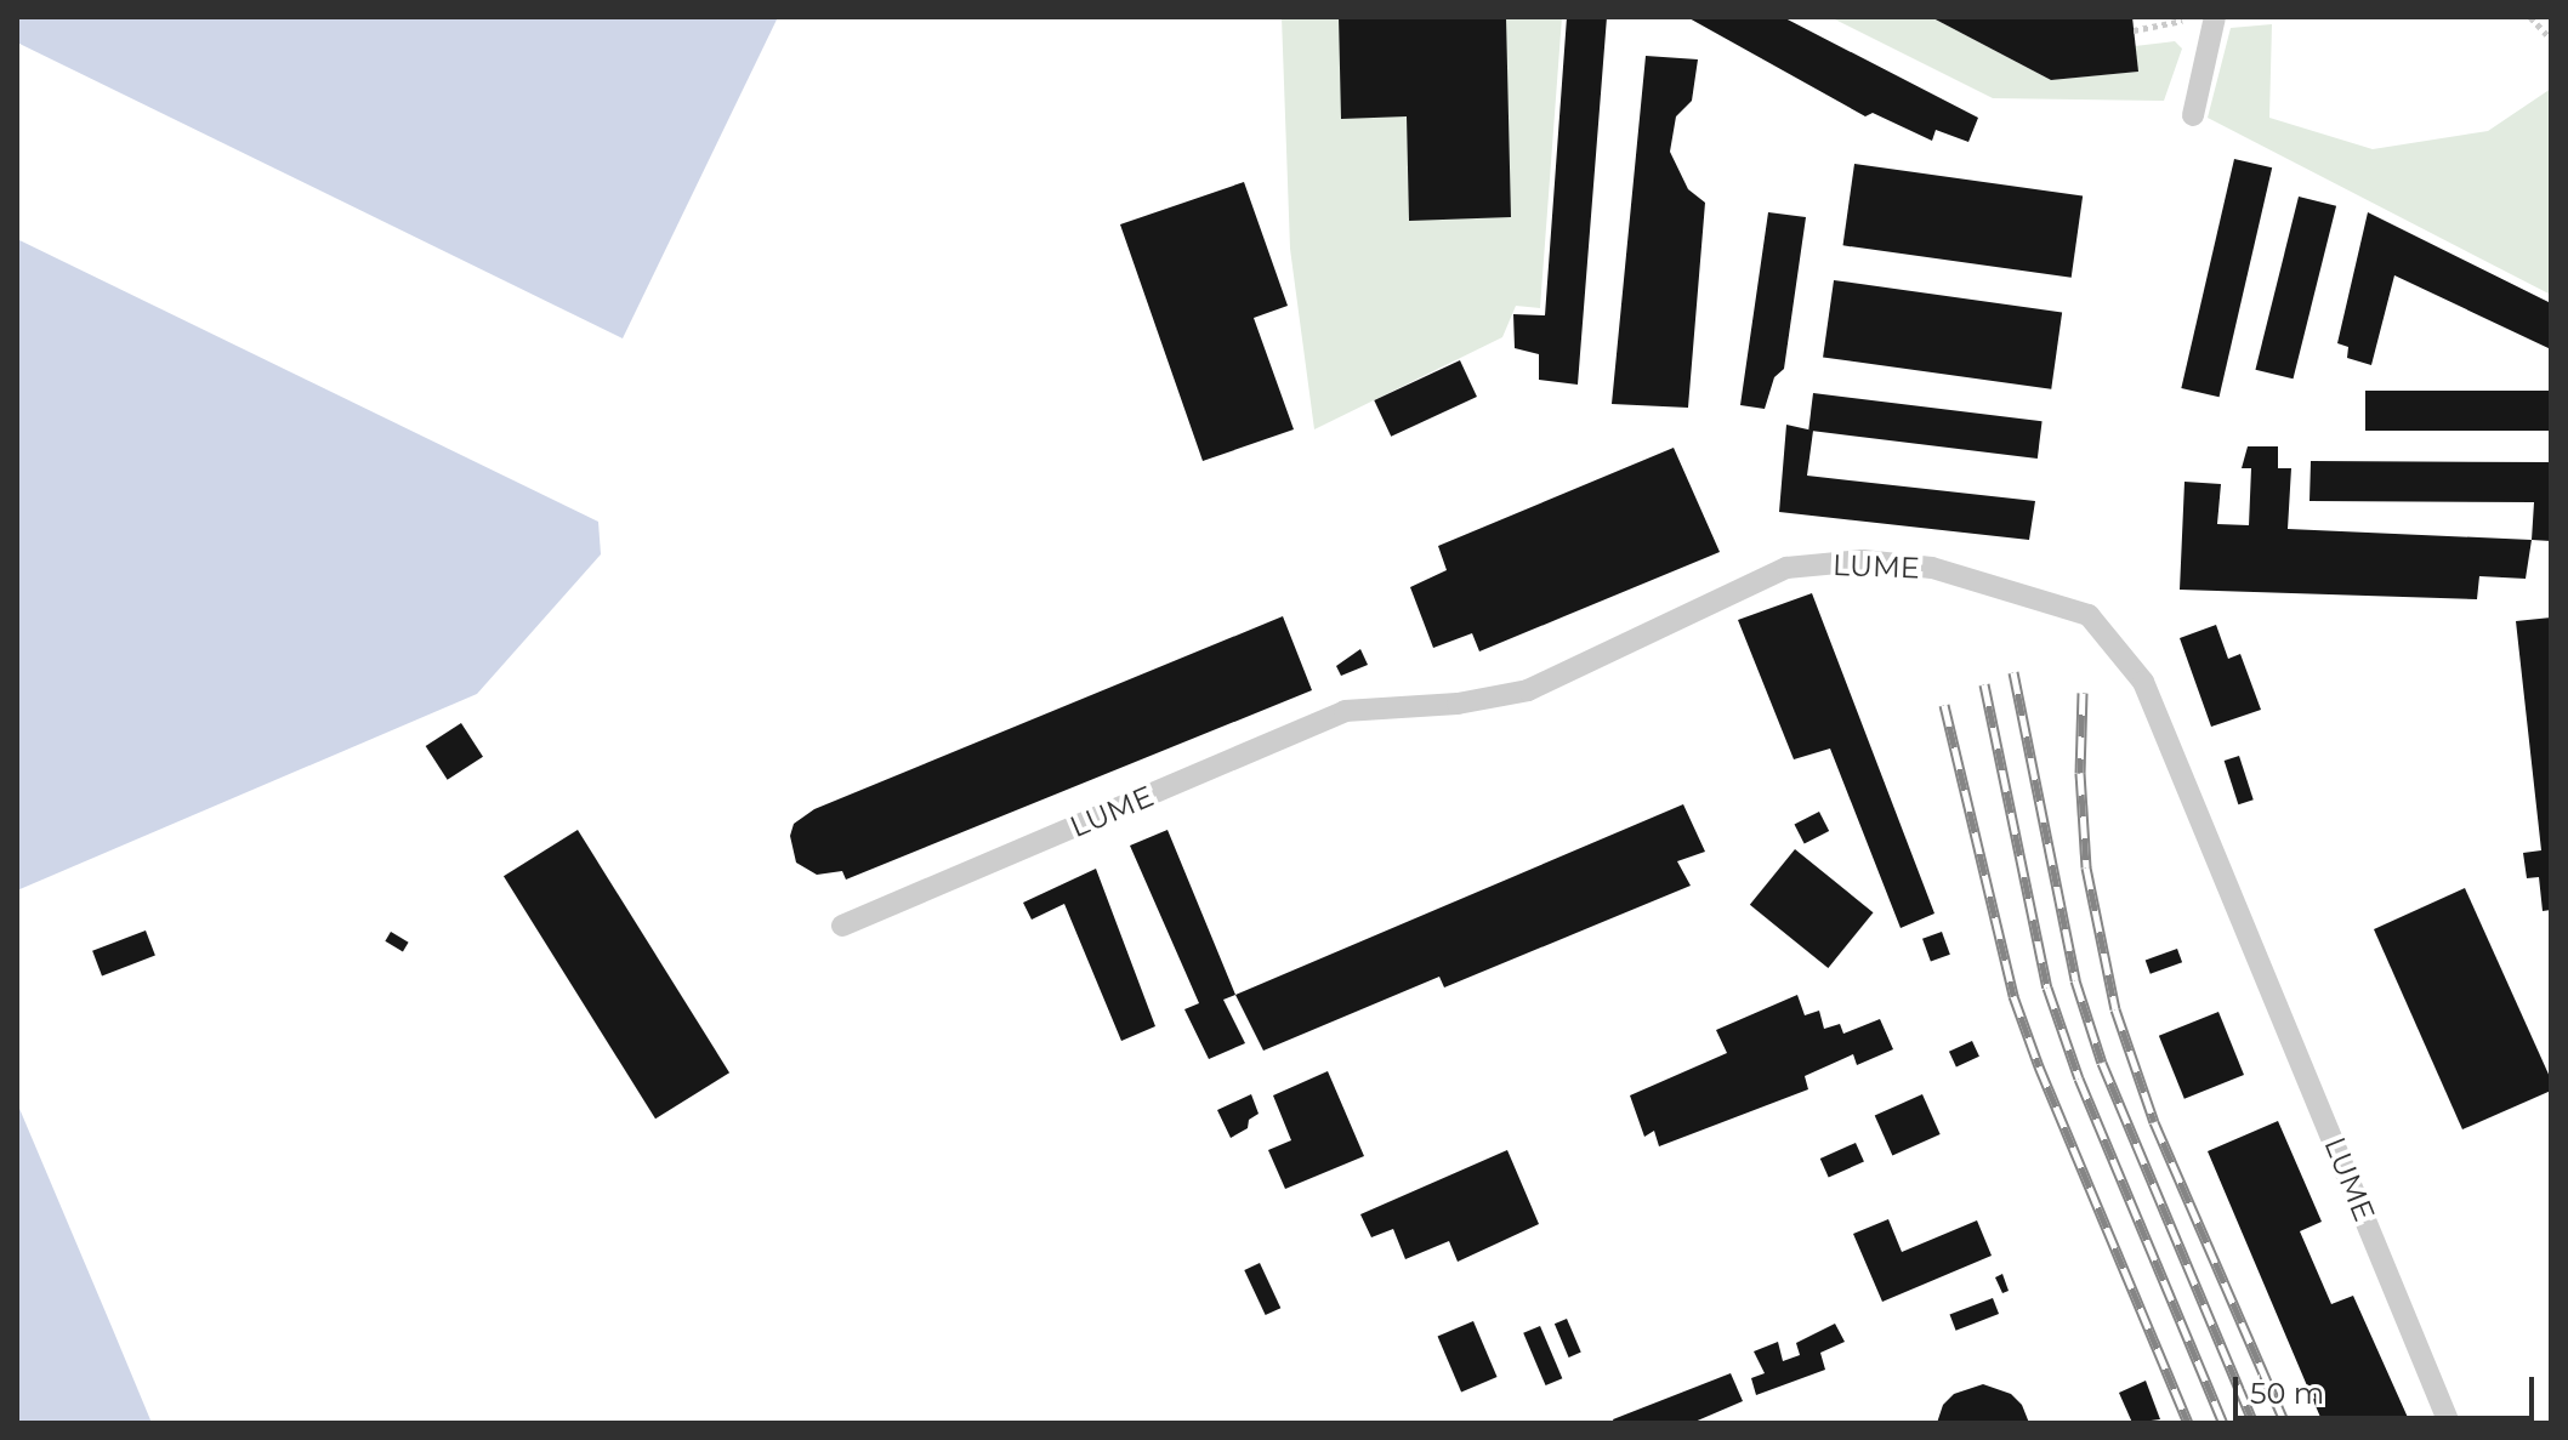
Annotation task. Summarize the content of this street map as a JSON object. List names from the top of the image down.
{
  "streets": {
    "lane": ["LUME"]
  },
  "scale_bar": "50 m"
}
